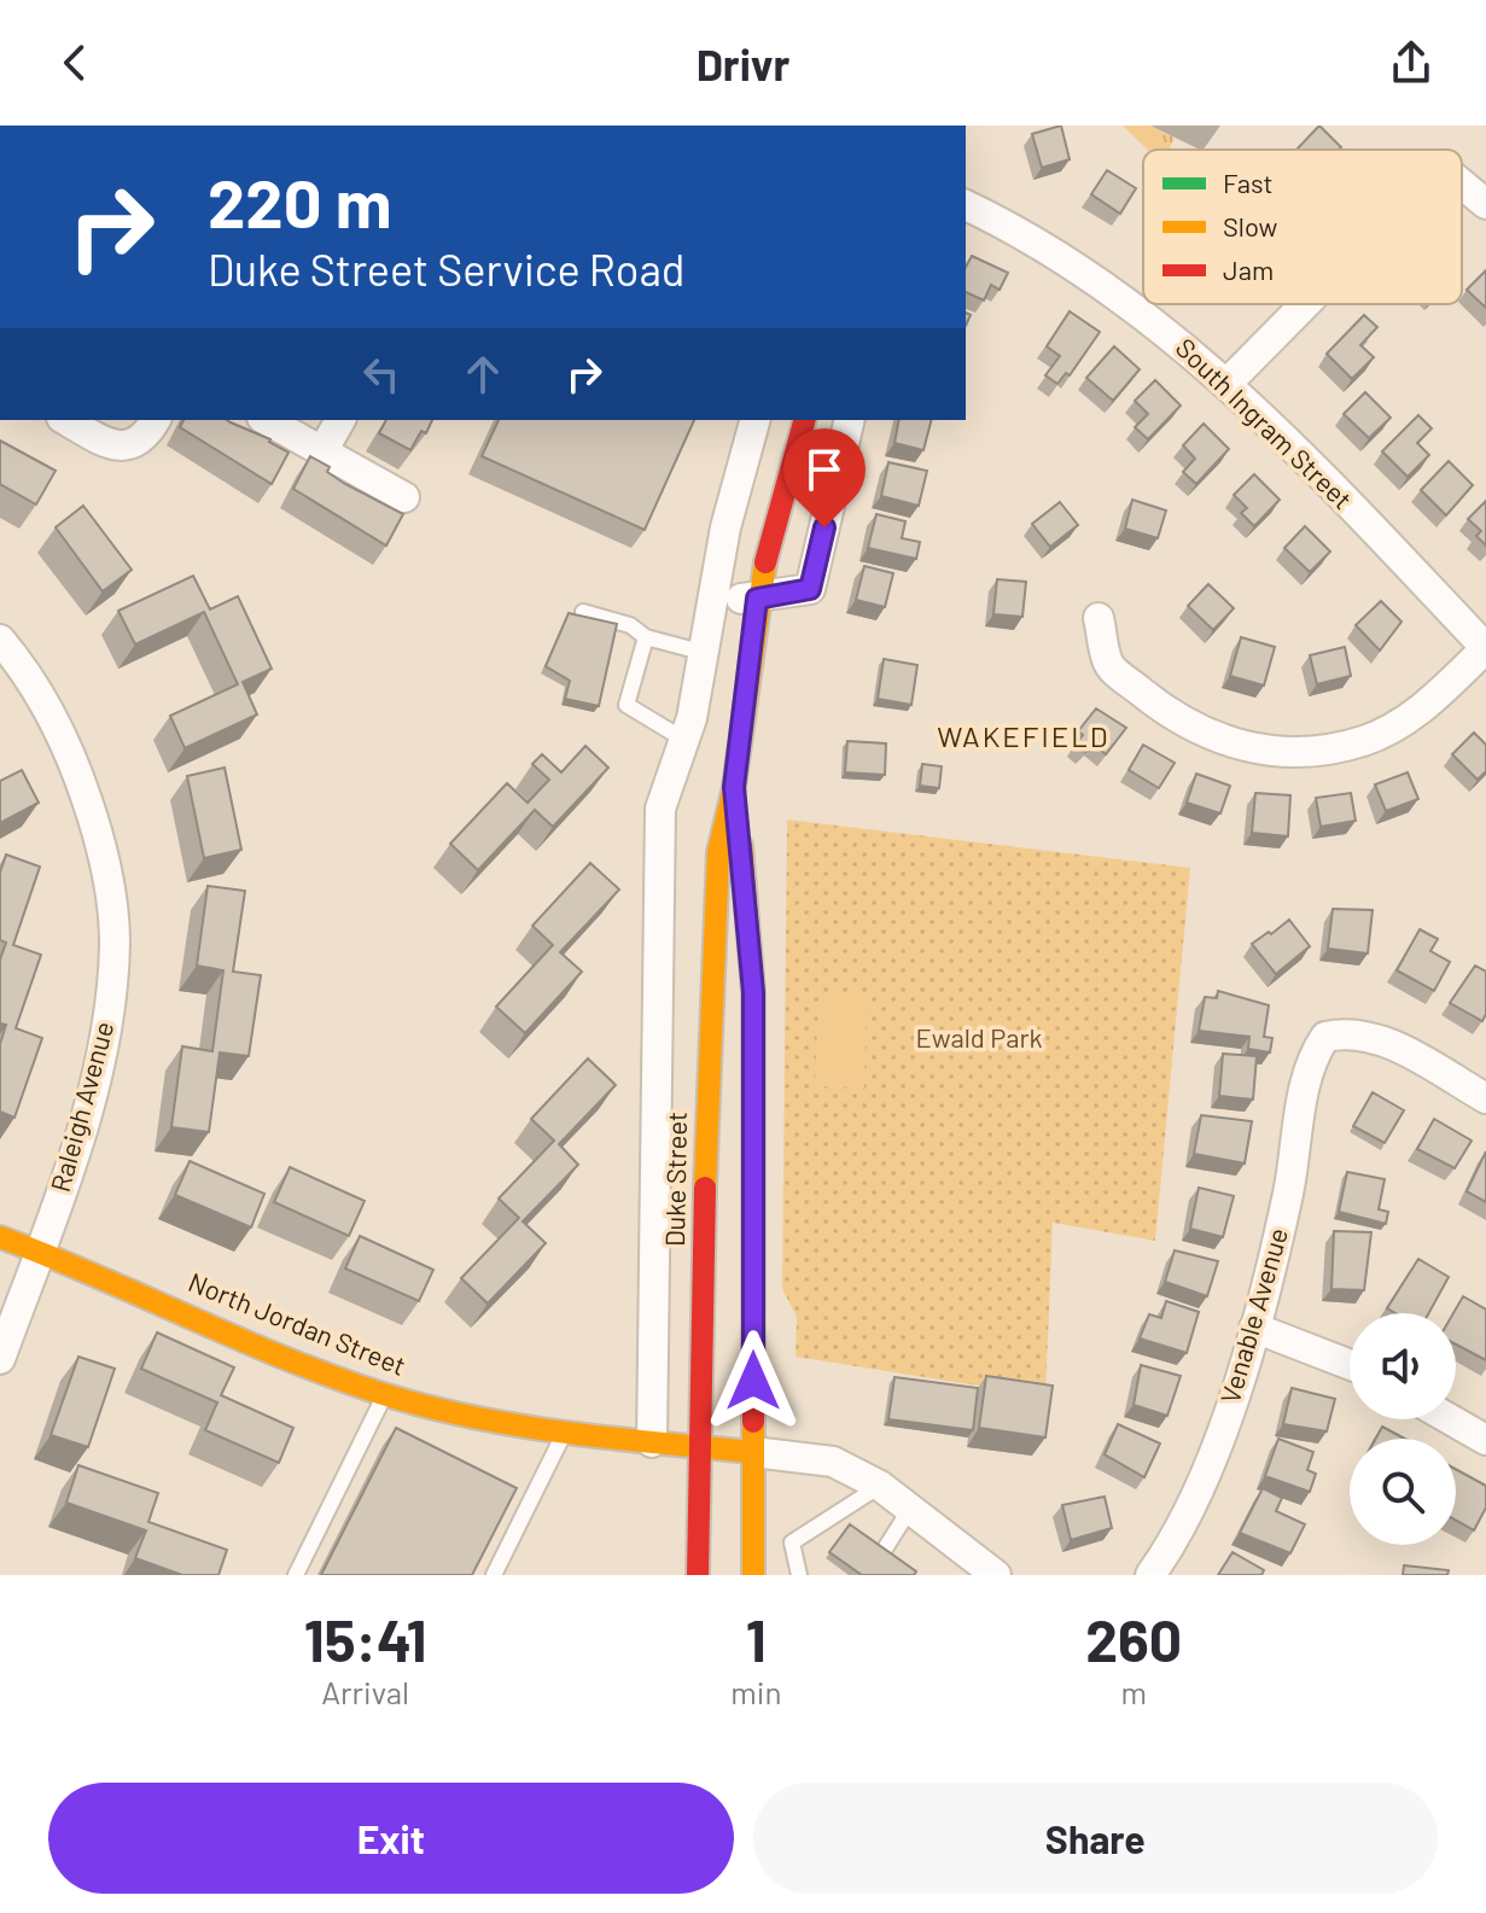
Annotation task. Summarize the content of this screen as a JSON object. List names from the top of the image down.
{
  "streets": {
    "main road": ["Duke Street", "North Jordan Street"],
    "street": ["South Ingram Street", "Raleigh Avenue", "Venable Avenue"]
  },
  "crossings": [
    ["Raleigh Avenue", "North Jordan Street"],
    ["Duke Street", "North Jordan Street"]
  ],
  "districts": ["WAKEFIELD"],
  "parks": ["Ewald Park"],
  "legend": ["Fast", "Slow", "Jam"],
  "page": {
    "header": "Drivr",
    "turn": ["220 m", "Duke Street Service Road"],
    "eta": [
      "15:41",
      "Arrival",
      "1",
      "min",
      "260",
      "m"
    ],
    "buttons": ["Exit", "Share"]
  }
}
